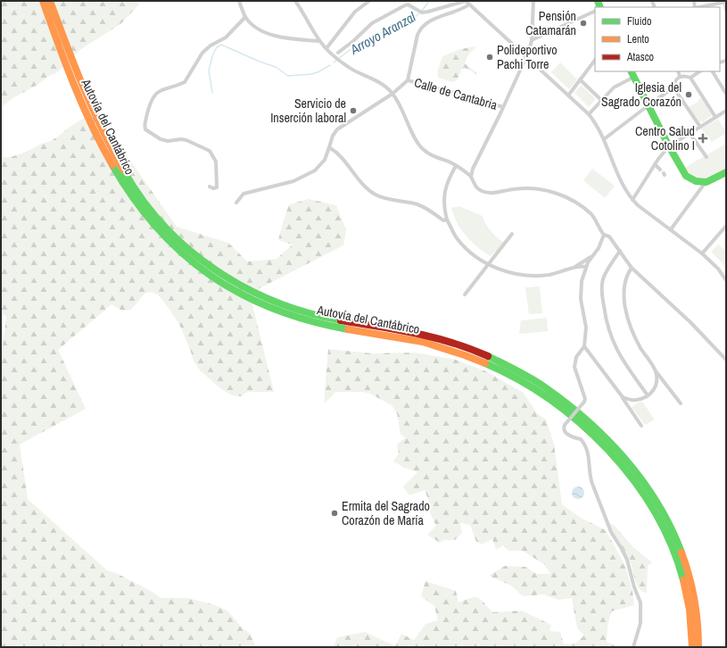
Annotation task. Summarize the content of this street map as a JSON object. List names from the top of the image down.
{
  "streets": {
    "highway": ["Autovía del Cantábrico"],
    "street": ["Calle de Cantabria"]
  },
  "water": ["Arroyo Aranzal"],
  "places": {
    "other": [
      "Pensión Catamarán",
      "Polideportivo Pachi Torre",
      "Iglesia del Sagrado Corazón",
      "Servicio de Inserción laboral",
      "Ermita del Sagrado Corazón de María"
    ],
    "health": ["Centro Salud Cotolino I"]
  },
  "legend": ["Fluido", "Lento", "Atasco"]
}
